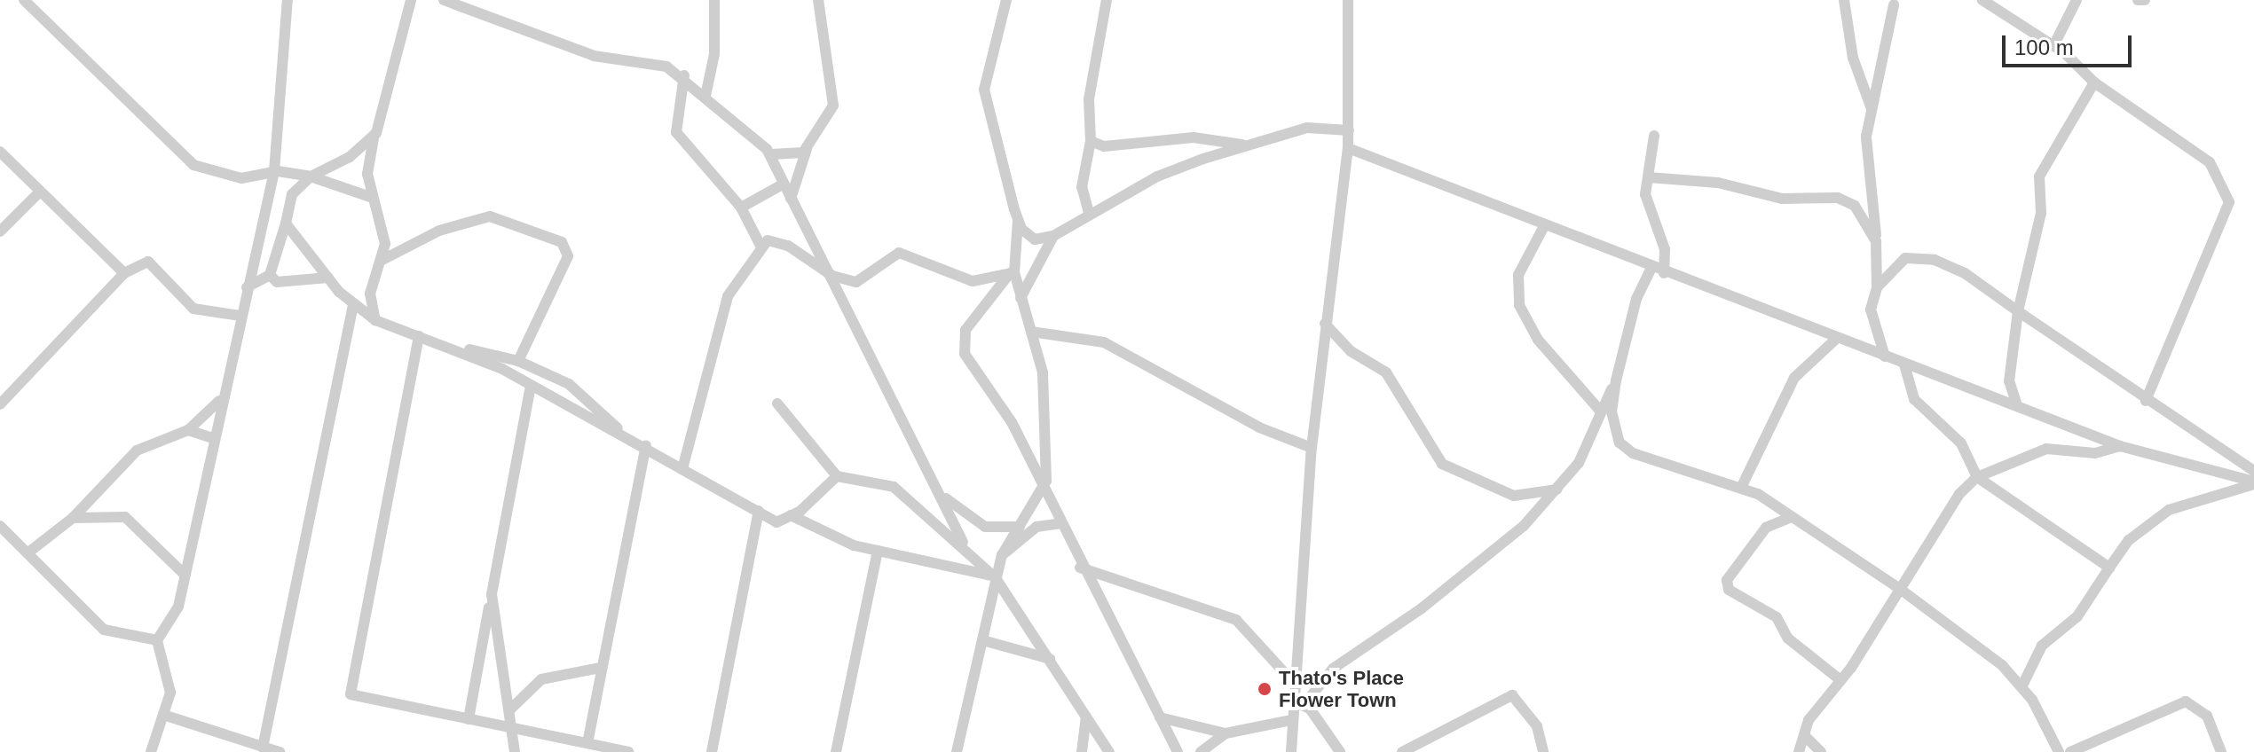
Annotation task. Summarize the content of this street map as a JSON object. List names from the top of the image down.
{
  "places": ["Thato's Place Flower Town"],
  "scale_bar": "100 m"
}
